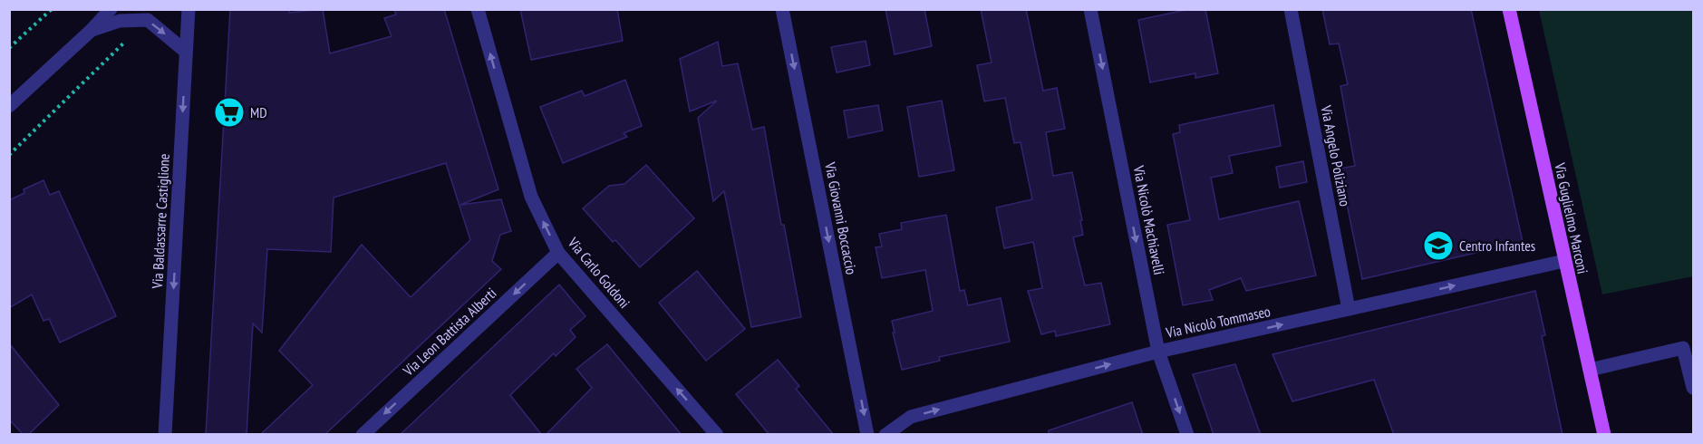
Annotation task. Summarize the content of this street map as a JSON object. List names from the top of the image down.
{
  "streets": {
    "main road": ["Via Guglielmo Marconi"],
    "street": [
      "Via Angelo Poliziano",
      "Via Giovanni Boccaccio",
      "Via Nicolò Machiavelli",
      "Via Baldassarre Castiglione",
      "Via Carlo Goldoni",
      "Via Nicolò Tommaseo",
      "Via Leon Battista Alberti"
    ]
  },
  "crossings": [
    ["Via Angelo Poliziano", "Via Nicolò Tommaseo"],
    ["Via Guglielmo Marconi", "Via Nicolò Tommaseo"],
    ["Via Nicolò Machiavelli", "Via Nicolò Tommaseo"],
    ["Via Carlo Goldoni", "Via Leon Battista Alberti"]
  ],
  "one_way": [
    "Via Giovanni Boccaccio",
    "Via Nicolò Machiavelli",
    "Via Baldassarre Castiglione",
    "Via Carlo Goldoni",
    "Via Nicolò Tommaseo",
    "Via Leon Battista Alberti"
  ],
  "places": {
    "supermarket": ["MD"],
    "school or university": ["Centro Infantes"]
  }
}
